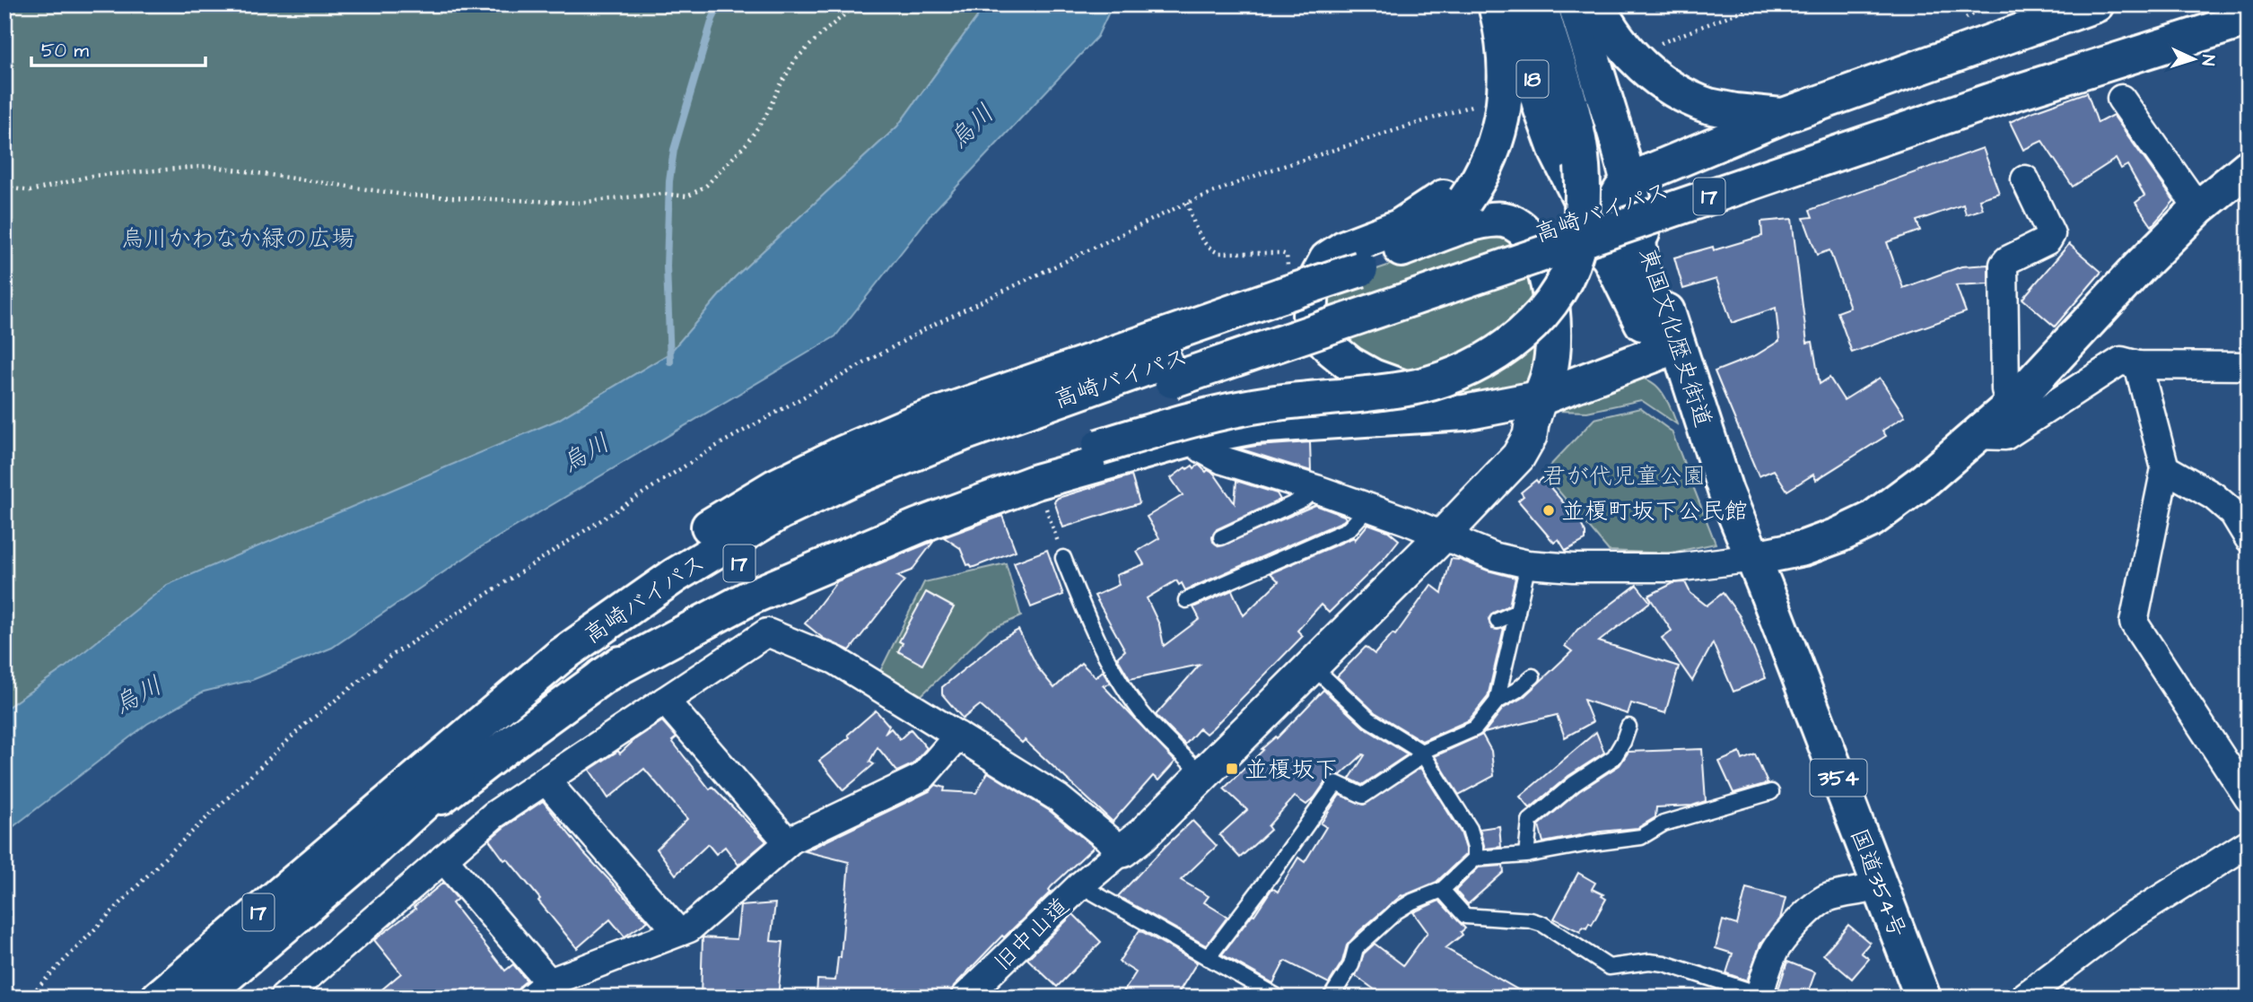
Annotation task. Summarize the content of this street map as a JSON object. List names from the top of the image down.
{
  "streets": {
    "highway": [
      "18",
      "17",
      "高崎バイパス",
      "東国文化歴史街道",
      "354",
      "国道354号"
    ],
    "street": ["旧中山道"]
  },
  "crossings": [
    ["18", "東国文化歴史街道"],
    ["17", "東国文化歴史街道"],
    ["東国文化歴史街道", "国道354号"]
  ],
  "water": ["烏川"],
  "parks": ["烏川かわなか緑の広場", "君が代児童公園"],
  "places": {
    "other": ["並榎町坂下公民館"],
    "transit": ["並榎坂下"]
  },
  "scale_bar": "50 m",
  "north": "right"
}
